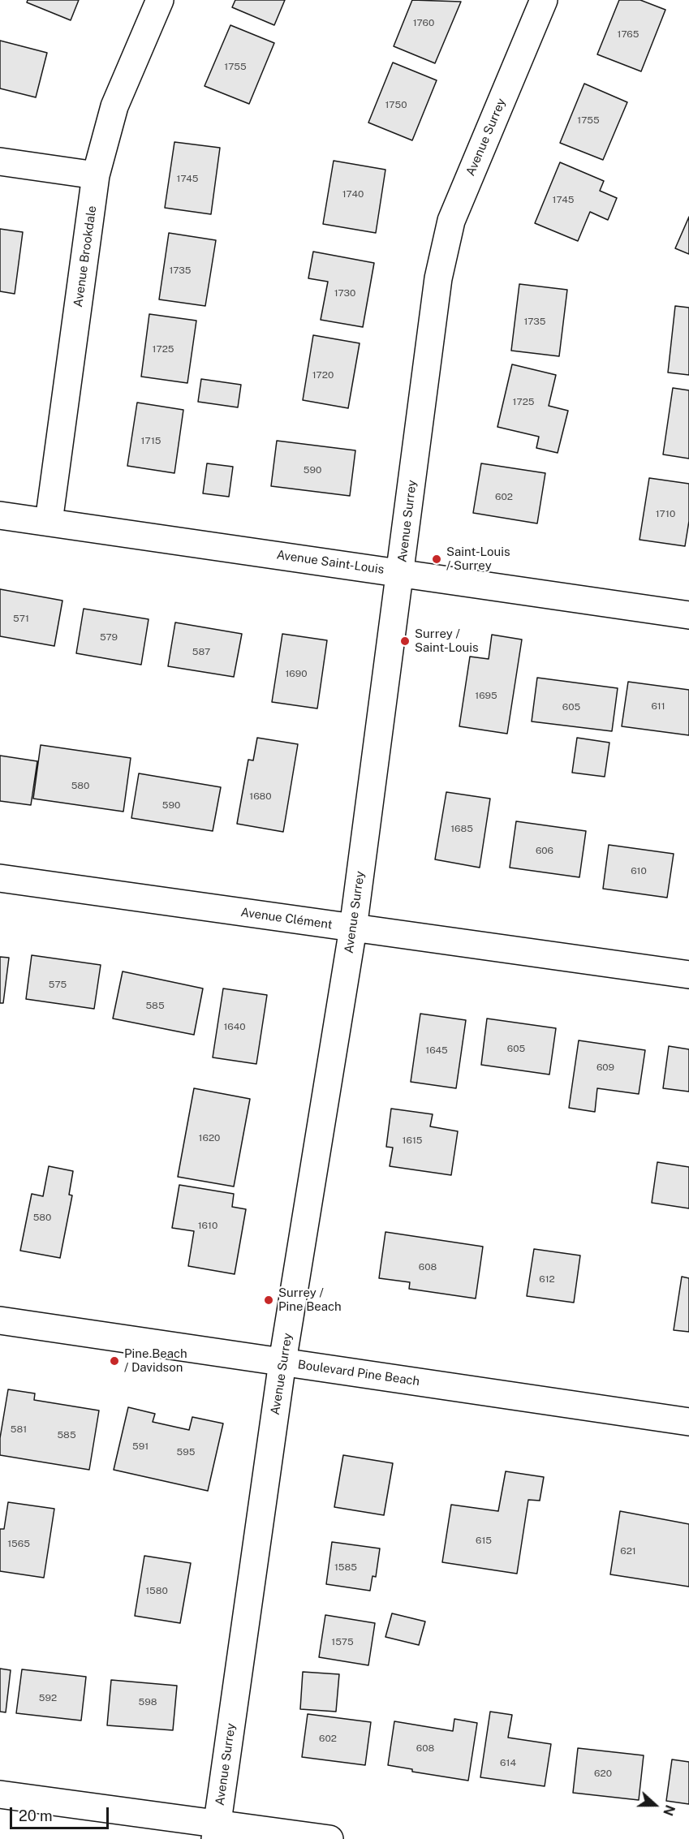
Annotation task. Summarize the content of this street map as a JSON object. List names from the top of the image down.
{
  "streets": {
    "street": [
      "Avenue Surrey",
      "Avenue Brookdale",
      "Avenue Saint-Louis",
      "Avenue Clément",
      "Boulevard Pine Beach"
    ]
  },
  "crossings": [
    ["Avenue Surrey", "Avenue Saint-Louis"],
    ["Avenue Surrey", "Avenue Clément"],
    ["Avenue Surrey", "Boulevard Pine Beach"],
    ["Avenue Brookdale", "Avenue Saint-Louis"]
  ],
  "places": [
    "Saint-Louis / Surrey",
    "Surrey / Saint-Louis",
    "Surrey / Pine Beach",
    "Pine Beach / Davidson"
  ],
  "house_numbers": [
    "1760",
    "1765",
    "1755",
    "1750",
    "1755",
    "1745",
    "1740",
    "1745",
    "1735",
    "1730",
    "1735",
    "1725",
    "1720",
    "1725",
    "1715",
    "590",
    "602",
    "1710",
    "571",
    "579",
    "587",
    "1690",
    "1695",
    "611",
    "605",
    "580",
    "1680",
    "590",
    "1685",
    "606",
    "610",
    "575",
    "585",
    "1640",
    "605",
    "1645",
    "609",
    "1620",
    "1615",
    "580",
    "1610",
    "608",
    "612",
    "581",
    "585",
    "591",
    "595",
    "615",
    "1565",
    "621",
    "1585",
    "1580",
    "1575",
    "592",
    "598",
    "602",
    "608",
    "614",
    "620"
  ],
  "scale_bar": "20 m",
  "north": "right"
}
